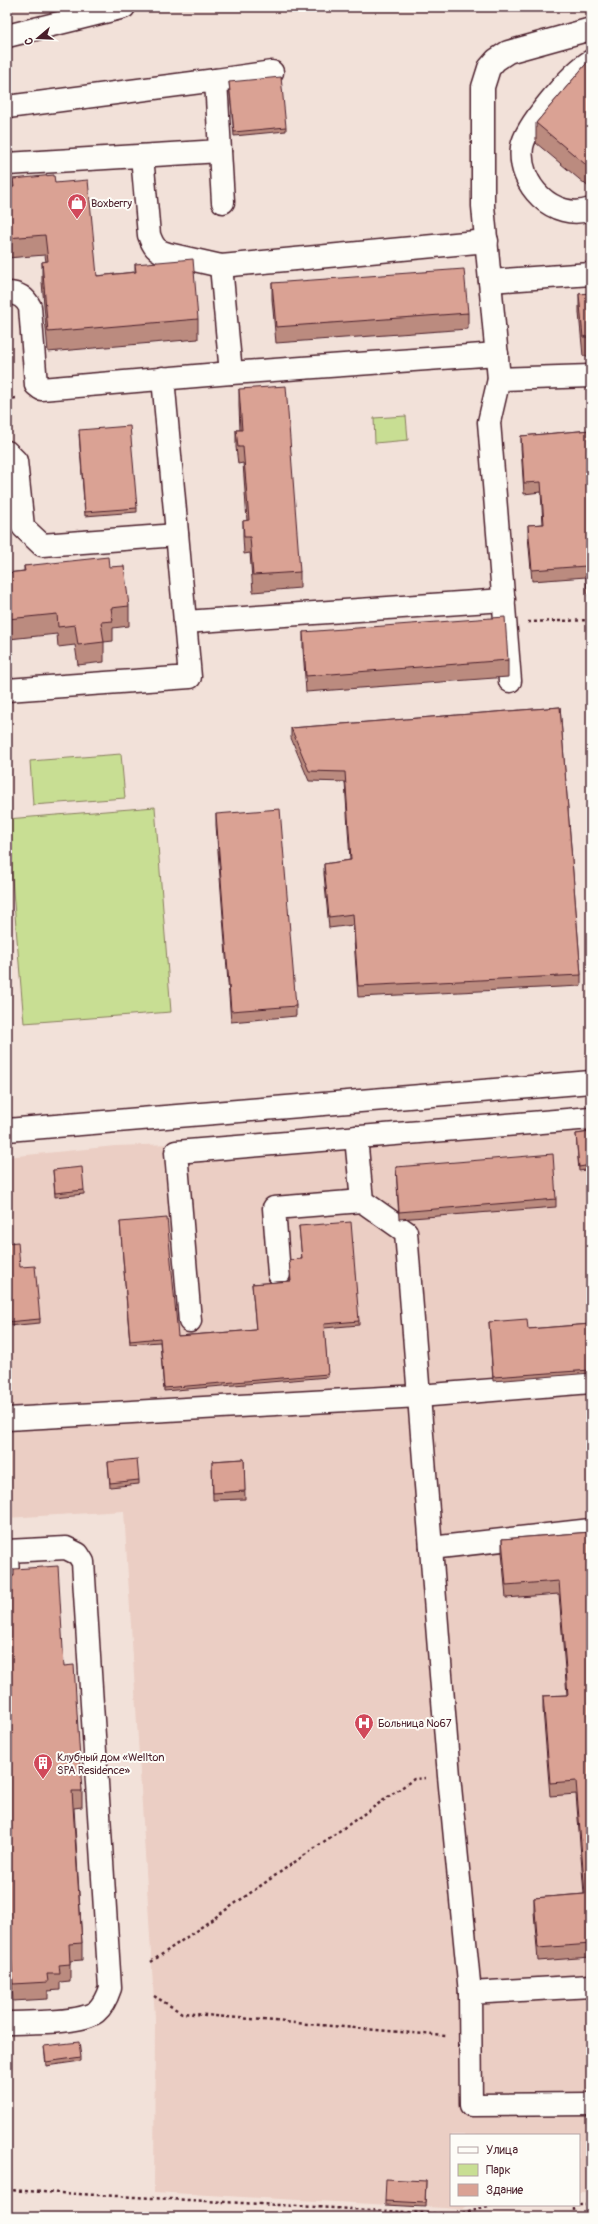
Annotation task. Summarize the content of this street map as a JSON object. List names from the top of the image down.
{
  "places": {
    "shop": ["Boxberry"],
    "hospital": ["Больница №67"],
    "building": ["Клубный дом «Wellton SPA Residence»"]
  },
  "legend": ["Улица", "Парк", "Здание"],
  "north": "left"
}
